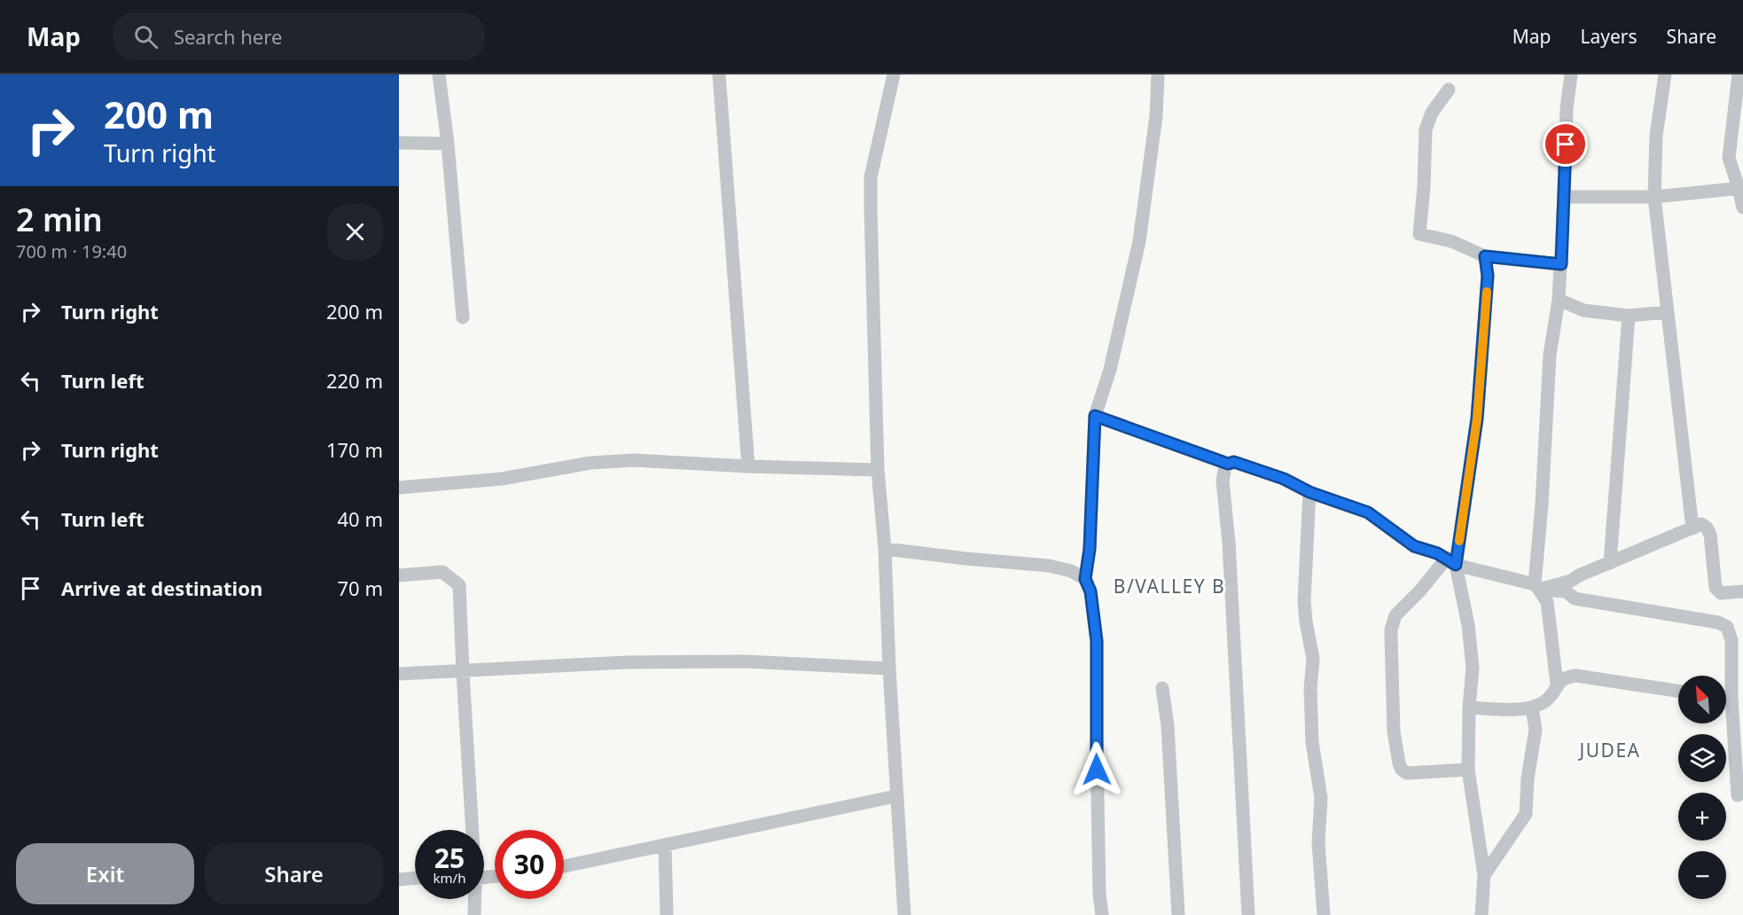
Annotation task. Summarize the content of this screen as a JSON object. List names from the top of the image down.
{
  "districts": ["B/VALLEY B", "JUDEA"],
  "north": "top left",
  "page": {
    "header": "Map",
    "search": "Search here",
    "nav": ["Map", "Layers", "Share"],
    "turn": ["200 m", "Turn right"],
    "heading": ["2 min", "700 m · 19:40"],
    "list": [
      {
        "name": "Turn right",
        "value": "200 m"
      },
      {
        "name": "Turn left",
        "value": "220 m"
      },
      {
        "name": "Turn right",
        "value": "170 m"
      },
      {
        "name": "Turn left",
        "value": "40 m"
      },
      {
        "name": "Arrive at destination",
        "value": "70 m"
      }
    ],
    "map_buttons": ["+", "−"],
    "speed": "25 km/h",
    "limit": "30",
    "buttons": ["Exit", "Share"]
  }
}
